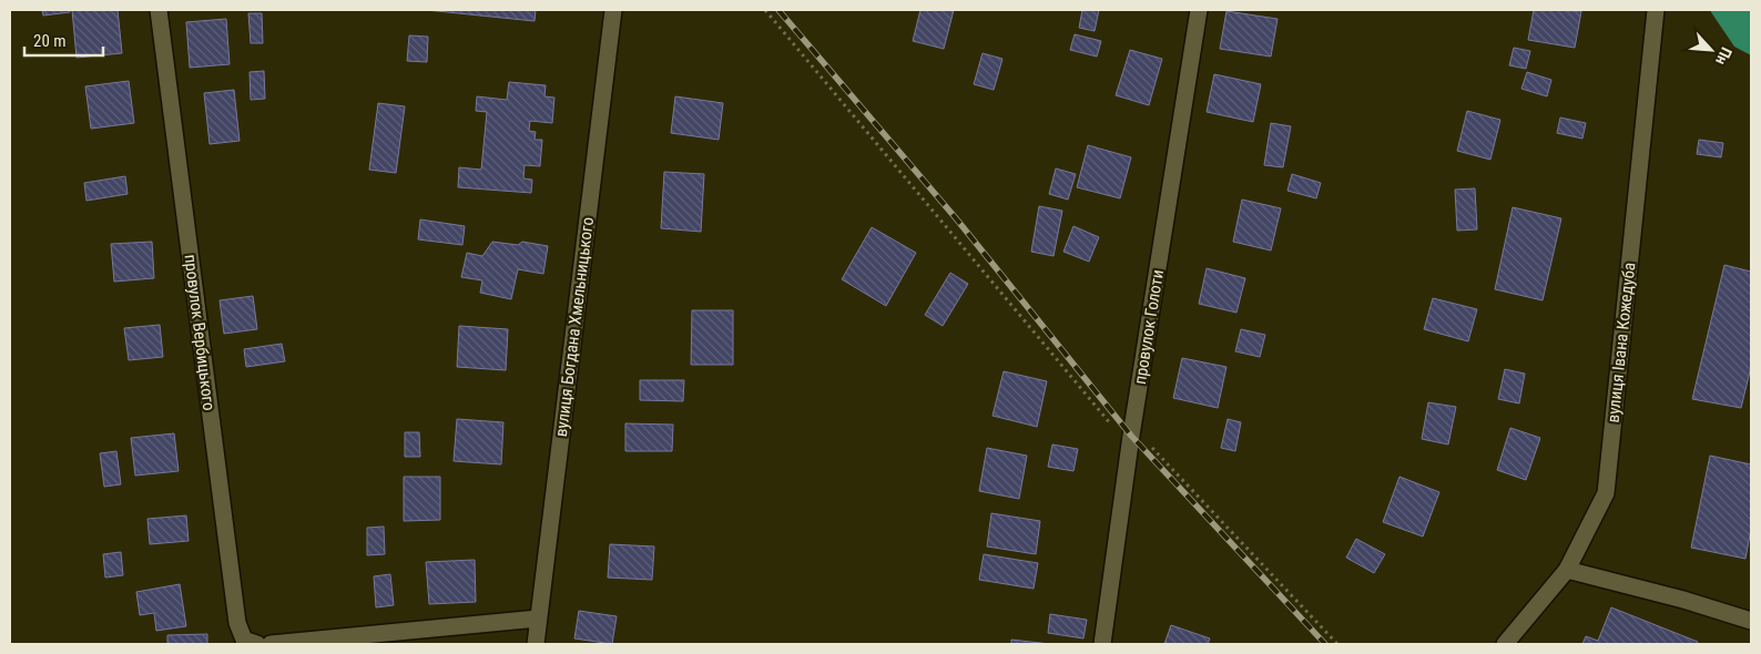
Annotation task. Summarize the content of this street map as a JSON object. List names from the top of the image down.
{
  "streets": {
    "street": [
      "вулиця Богдана Хмельницького",
      "провулок Голоти",
      "провулок Вербицького",
      "вулиця Івана Кожедуба"
    ]
  },
  "scale_bar": "20 m",
  "north": "bottom right"
}
